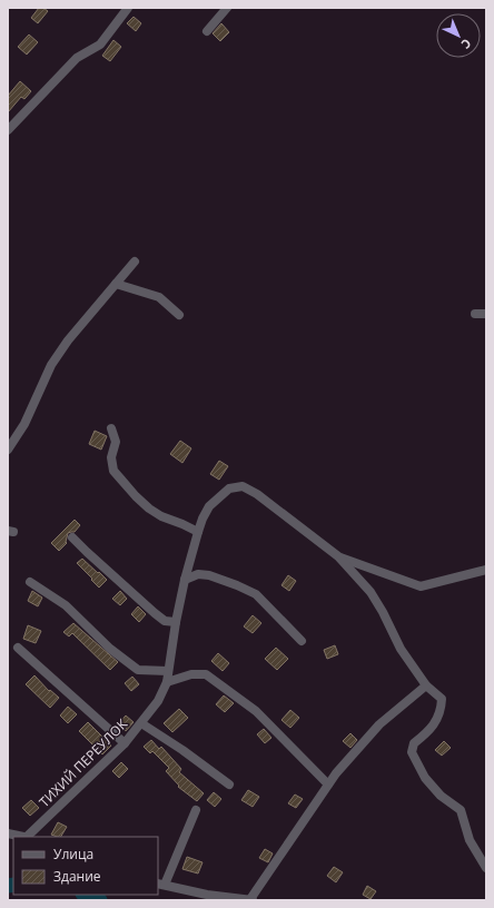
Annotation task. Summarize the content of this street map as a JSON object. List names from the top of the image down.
{
  "streets": {
    "street": ["ТИХИЙ ПЕРЕУЛОК"]
  },
  "legend": ["Улица", "Здание"],
  "north": "bottom right"
}
